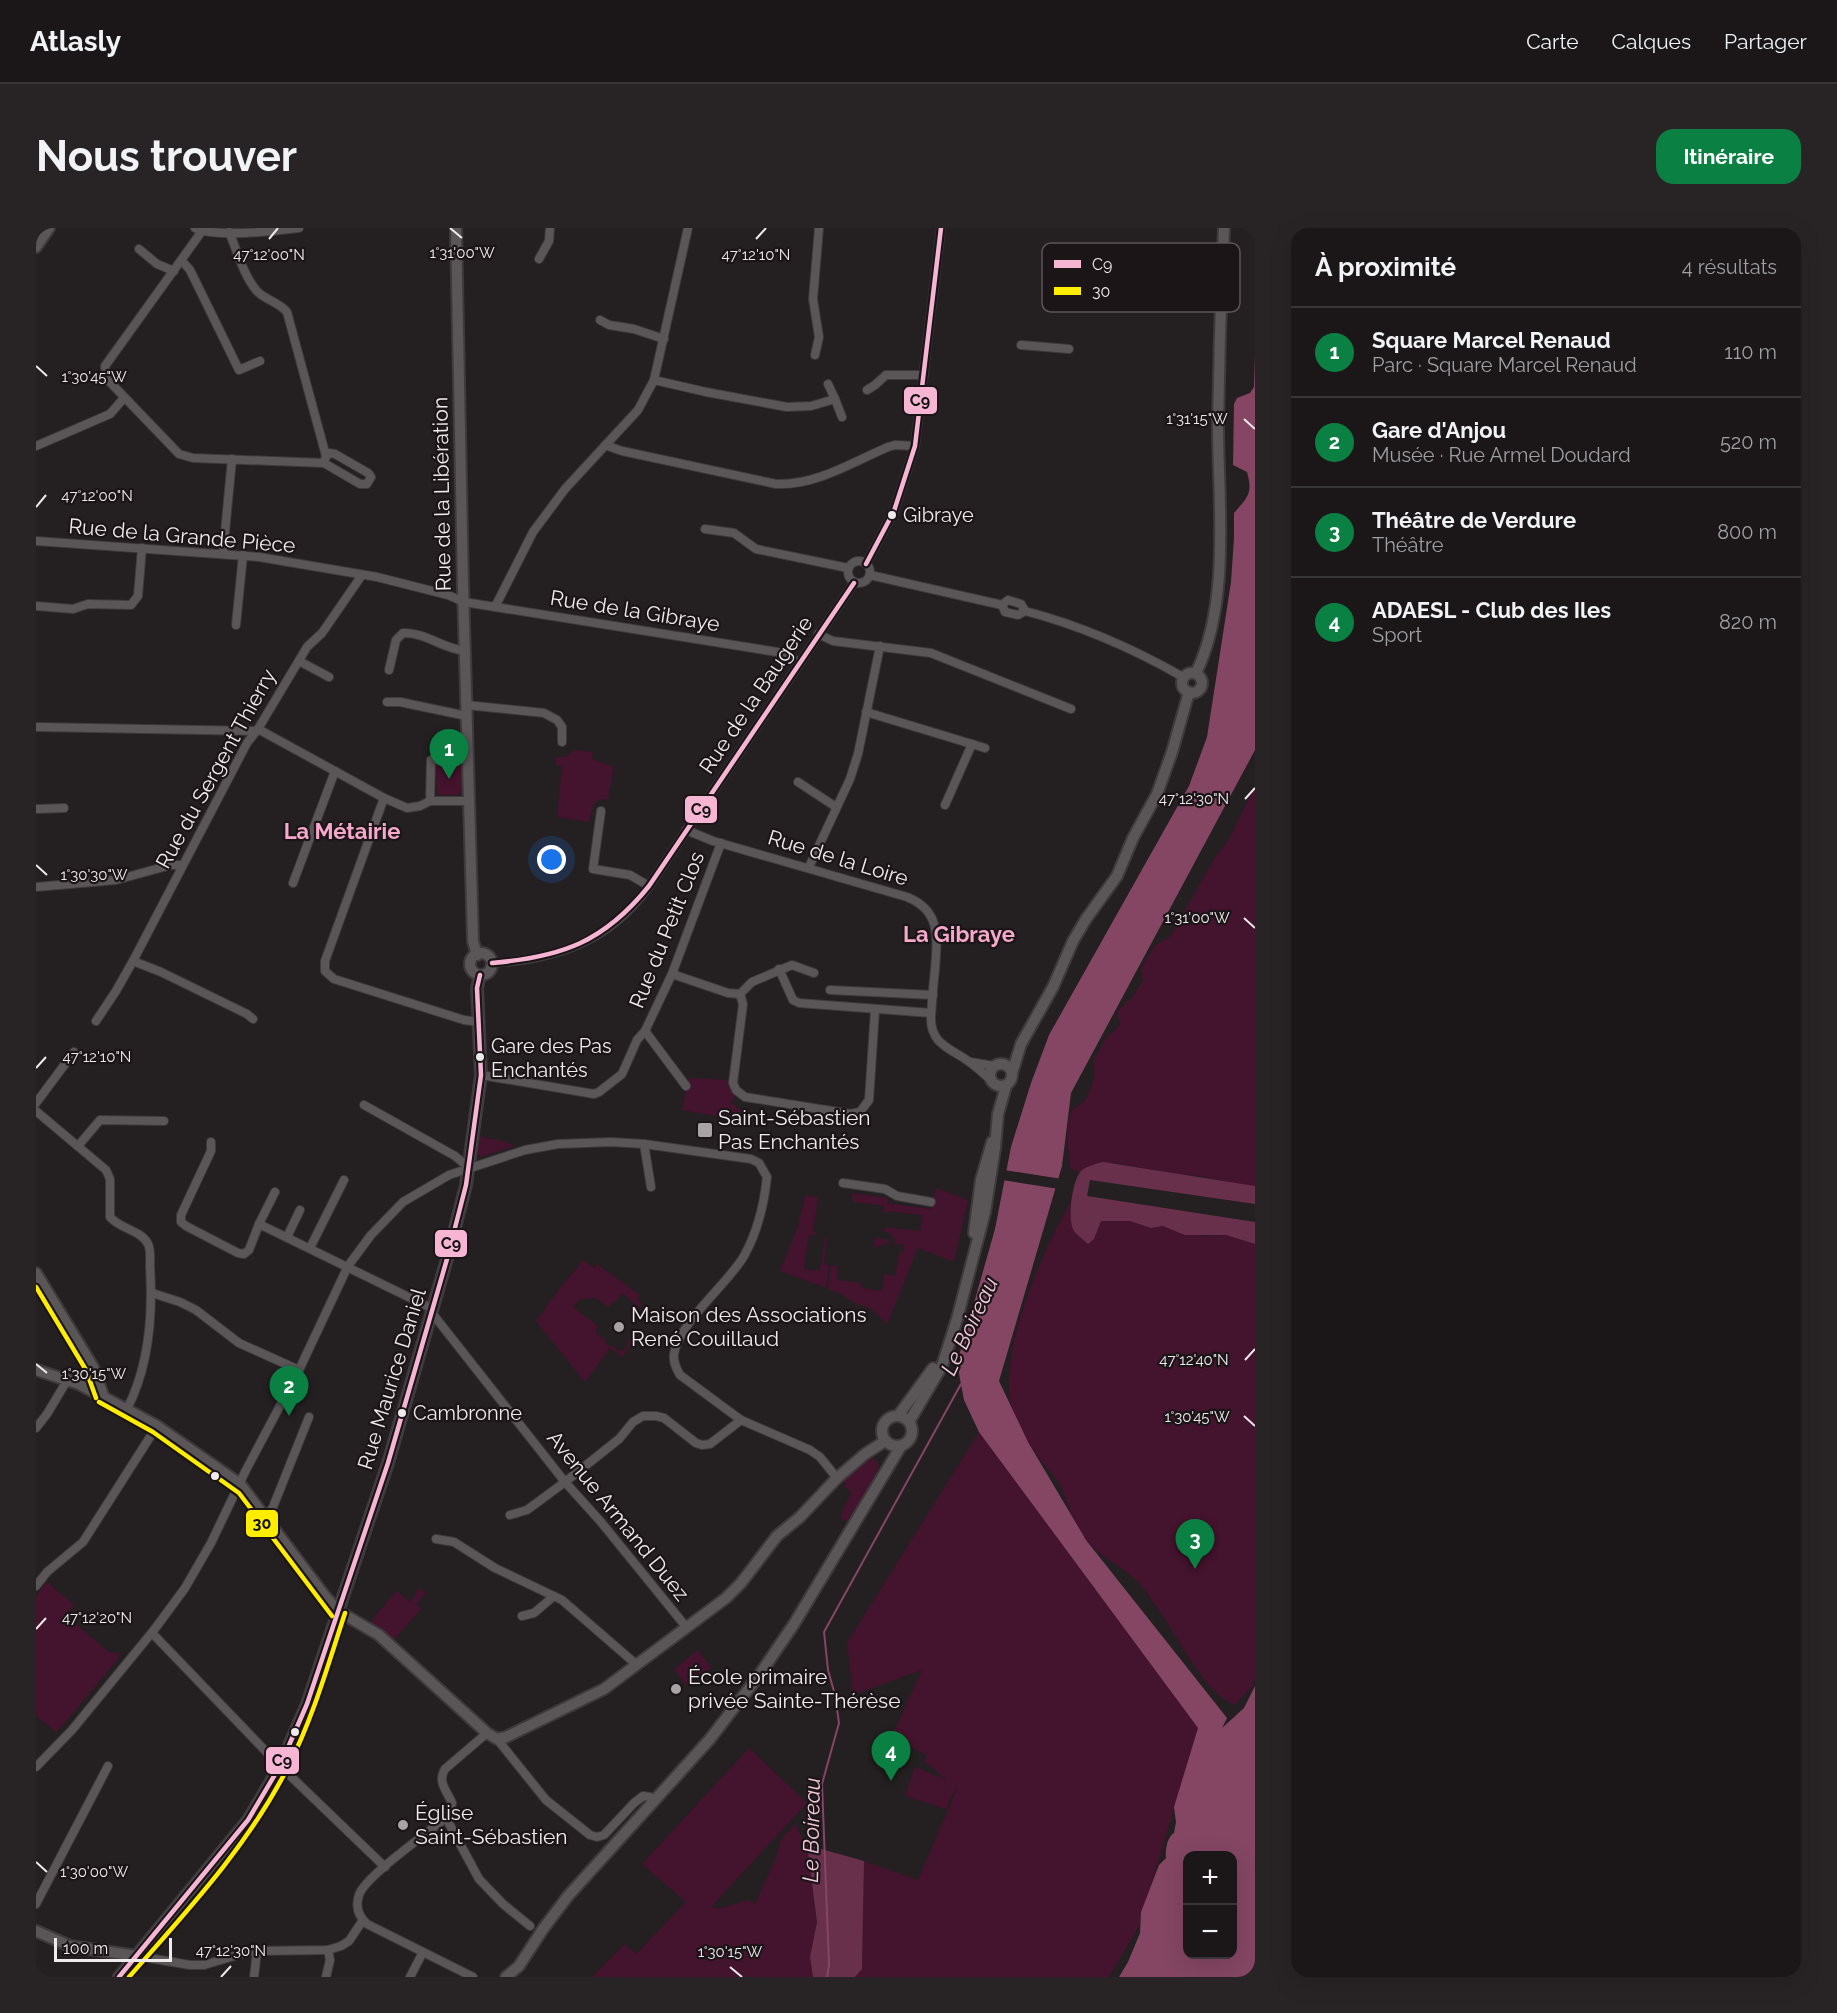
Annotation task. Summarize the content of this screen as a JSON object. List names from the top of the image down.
{
  "streets": {
    "street": [
      "Rue de la Libération",
      "Rue de la Grande Pièce",
      "Rue de la Gibraye",
      "Rue de la Baugerie",
      "Rue du Sergent Thierry",
      "Rue de la Loire",
      "Rue du Petit Clos",
      "Rue Maurice Daniel",
      "Avenue Armand Duez"
    ]
  },
  "crossings": [
    ["Rue de la Libération", "Rue de la Grande Pièce"],
    ["Rue de la Libération", "Rue de la Gibraye"],
    ["Rue de la Grande Pièce", "Rue de la Gibraye"],
    ["Rue de la Grande Pièce", "Rue du Sergent Thierry"],
    ["Rue de la Gibraye", "Rue de la Baugerie"],
    ["Rue de la Baugerie", "Rue de la Loire"],
    ["Rue de la Baugerie", "Rue Maurice Daniel"],
    ["Rue de la Loire", "Rue du Petit Clos"],
    ["Rue du Petit Clos", "Rue Maurice Daniel"],
    ["Rue Maurice Daniel", "Avenue Armand Duez"]
  ],
  "districts": ["La Métairie", "La Gibraye"],
  "water": ["Le Boireau"],
  "places": {
    "other": [
      "Gibraye",
      "Gare des Pas Enchantés",
      "Maison des Associations René Couillaud",
      "Cambronne",
      "École primaire privée Sainte-Thérèse",
      "Église Saint-Sébastien"
    ],
    "transit": ["Saint-Sébastien Pas Enchantés"]
  },
  "lines": ["transit line C9", "transit line 30"],
  "legend": ["C9", "30"],
  "scale_bar": "100 m",
  "page": {
    "header": "Atlasly",
    "nav": ["Carte", "Calques", "Partager"],
    "buttons": "Itinéraire",
    "title": "Nous trouver",
    "heading": ["À proximité", "4 résultats"],
    "list": [
      {
        "mark": "1",
        "name": "Square Marcel Renaud",
        "note": "Parc · Square Marcel Renaud",
        "value": "110 m"
      },
      {
        "mark": "2",
        "name": "Gare d'Anjou",
        "note": "Musée · Rue Armel Doudard",
        "value": "520 m"
      },
      {
        "mark": "3",
        "name": "Théâtre de Verdure",
        "note": "Théâtre",
        "value": "800 m"
      },
      {
        "mark": "4",
        "name": "ADAESL - Club des Iles",
        "note": "Sport",
        "value": "820 m"
      }
    ],
    "pins": [
      "1",
      "2",
      "3",
      "4"
    ],
    "map_buttons": ["+", "−"],
    "scale": "100 m"
  },
  "coordinates": [
    "1°31'00\"W",
    "47°12'00\"N",
    "47°12'10\"N",
    "1°30'45\"W",
    "1°31'15\"W",
    "47°12'30\"N",
    "1°30'30\"W",
    "47°12'40\"N",
    "1°30'15\"W",
    "47°12'20\"N",
    "1°30'00\"W"
  ]
}
